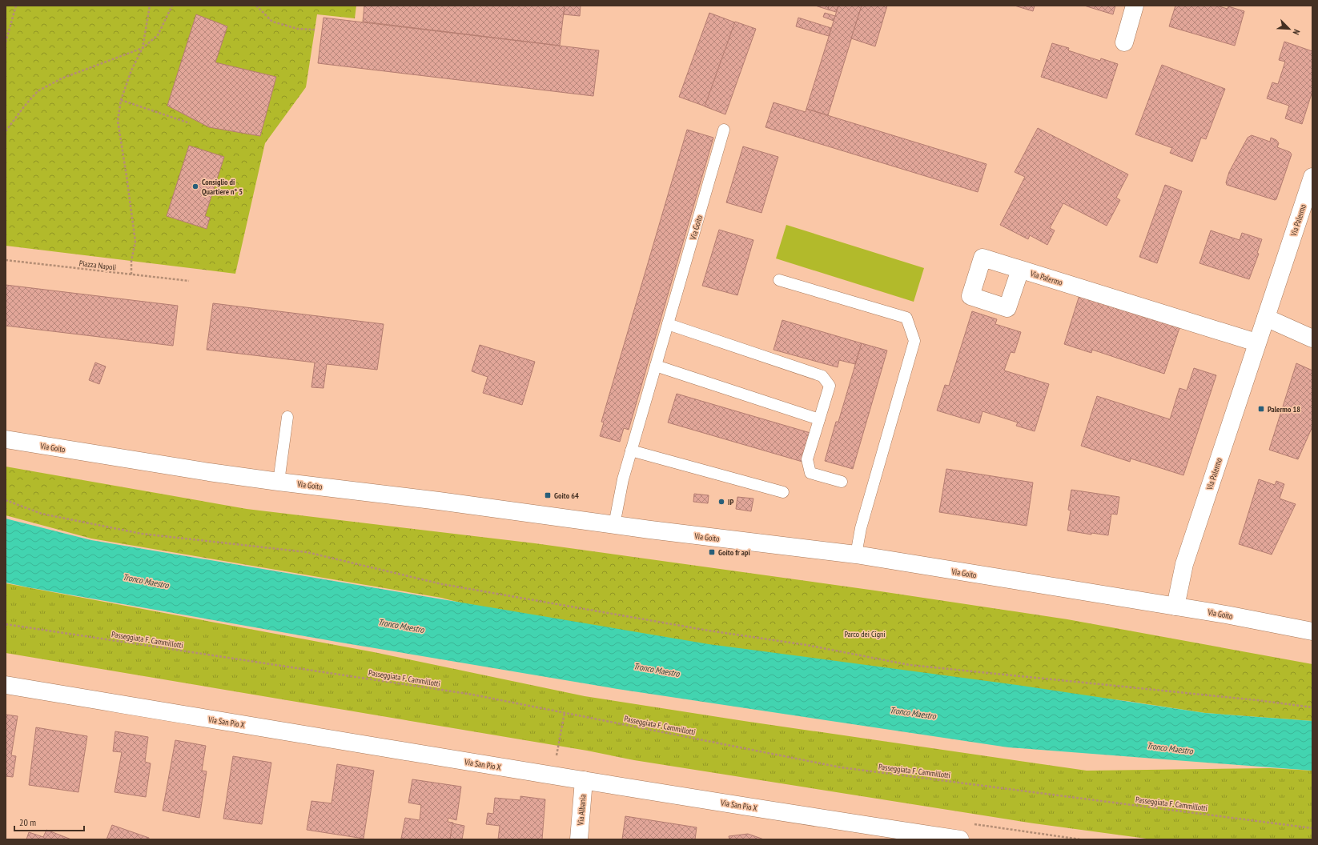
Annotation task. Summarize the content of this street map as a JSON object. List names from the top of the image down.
{
  "streets": {
    "street": [
      "Via Palermo",
      "Via Goito",
      "Via San Pio X",
      "Via Albania"
    ],
    "path": ["Piazza Napoli", "Passeggiata F. Cammillotti"]
  },
  "crossings": [
    ["Via Palermo", "Via Goito"],
    ["Via San Pio X", "Via Albania"]
  ],
  "water": ["Tronco Maestro"],
  "parks": ["Parco dei Cigni"],
  "places": {
    "other": ["Consiglio di Quartiere n° 5", "IP"],
    "transit": ["Palermo 18", "Goito 64", "Goito fr api"]
  },
  "scale_bar": "20 m",
  "north": "bottom right"
}
